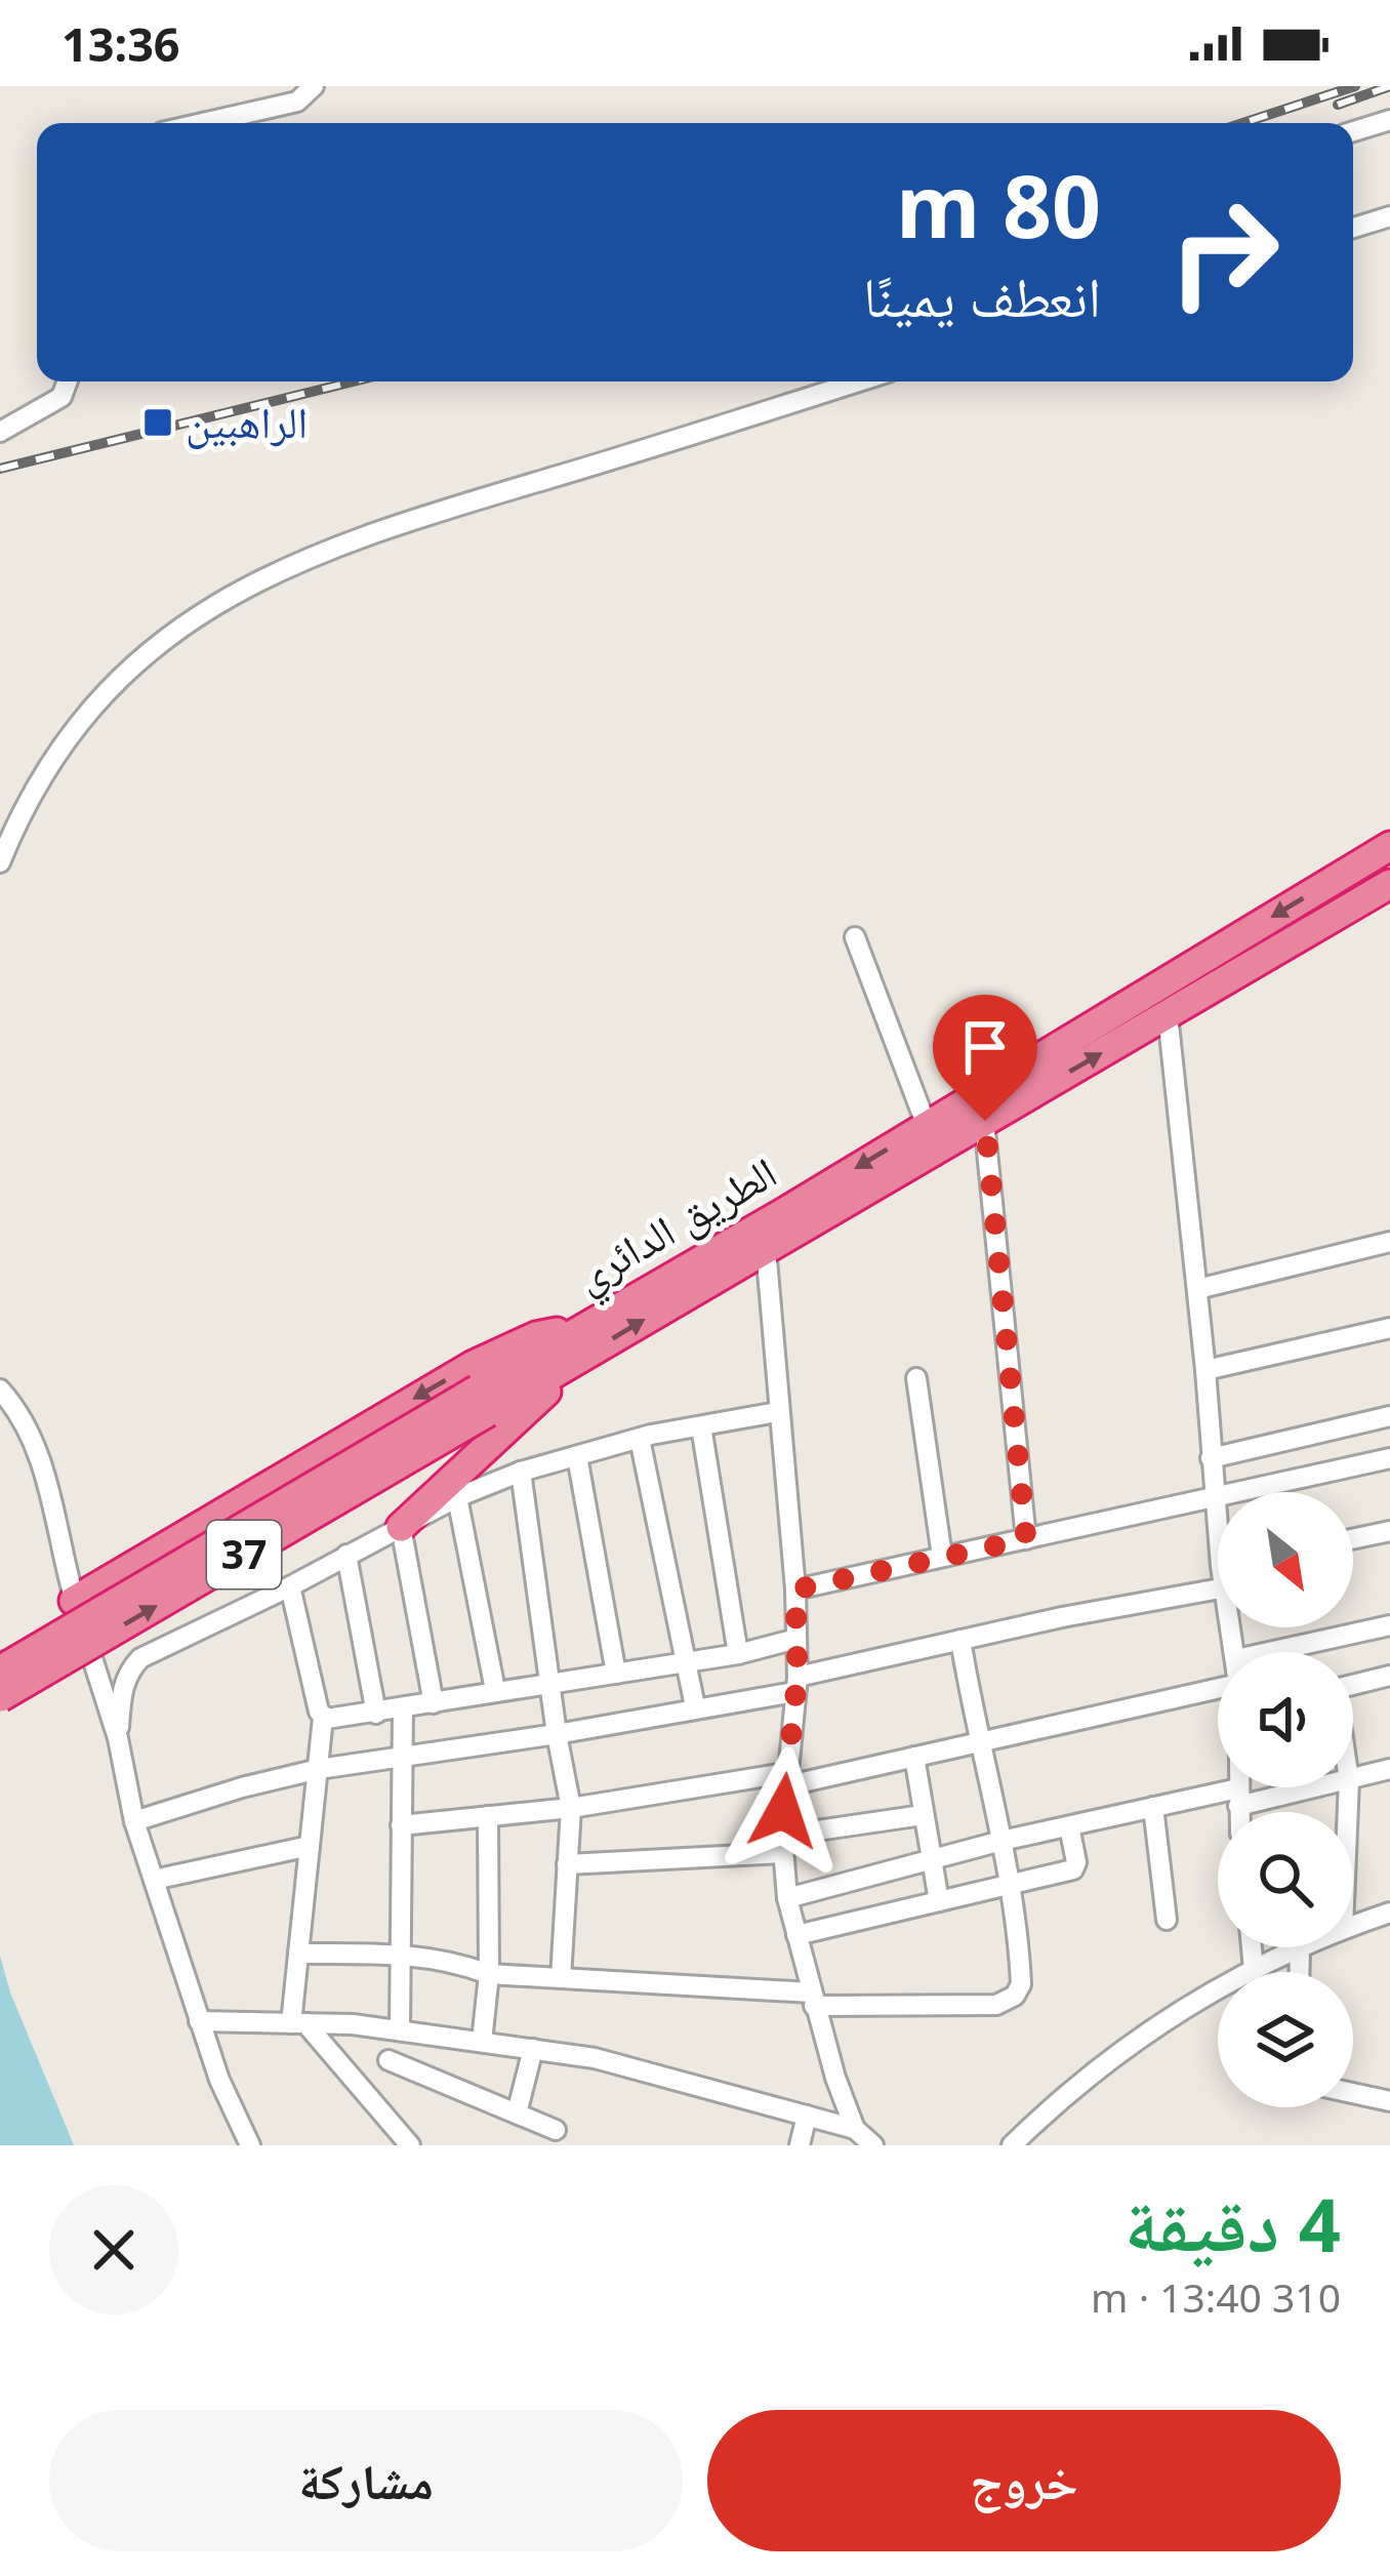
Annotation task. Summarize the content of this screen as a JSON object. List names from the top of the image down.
{
  "streets": {
    "highway": ["الطريق الدائري", "37"]
  },
  "places": {
    "transit": ["الراهبين"]
  },
  "north": "bottom right",
  "page": {
    "status": "13:36",
    "turn": ["80 m", "انعطف يمينًا"],
    "heading": ["4 دقيقة", "310 m · 13:40"],
    "buttons": ["خروج", "مشاركة"]
  }
}
